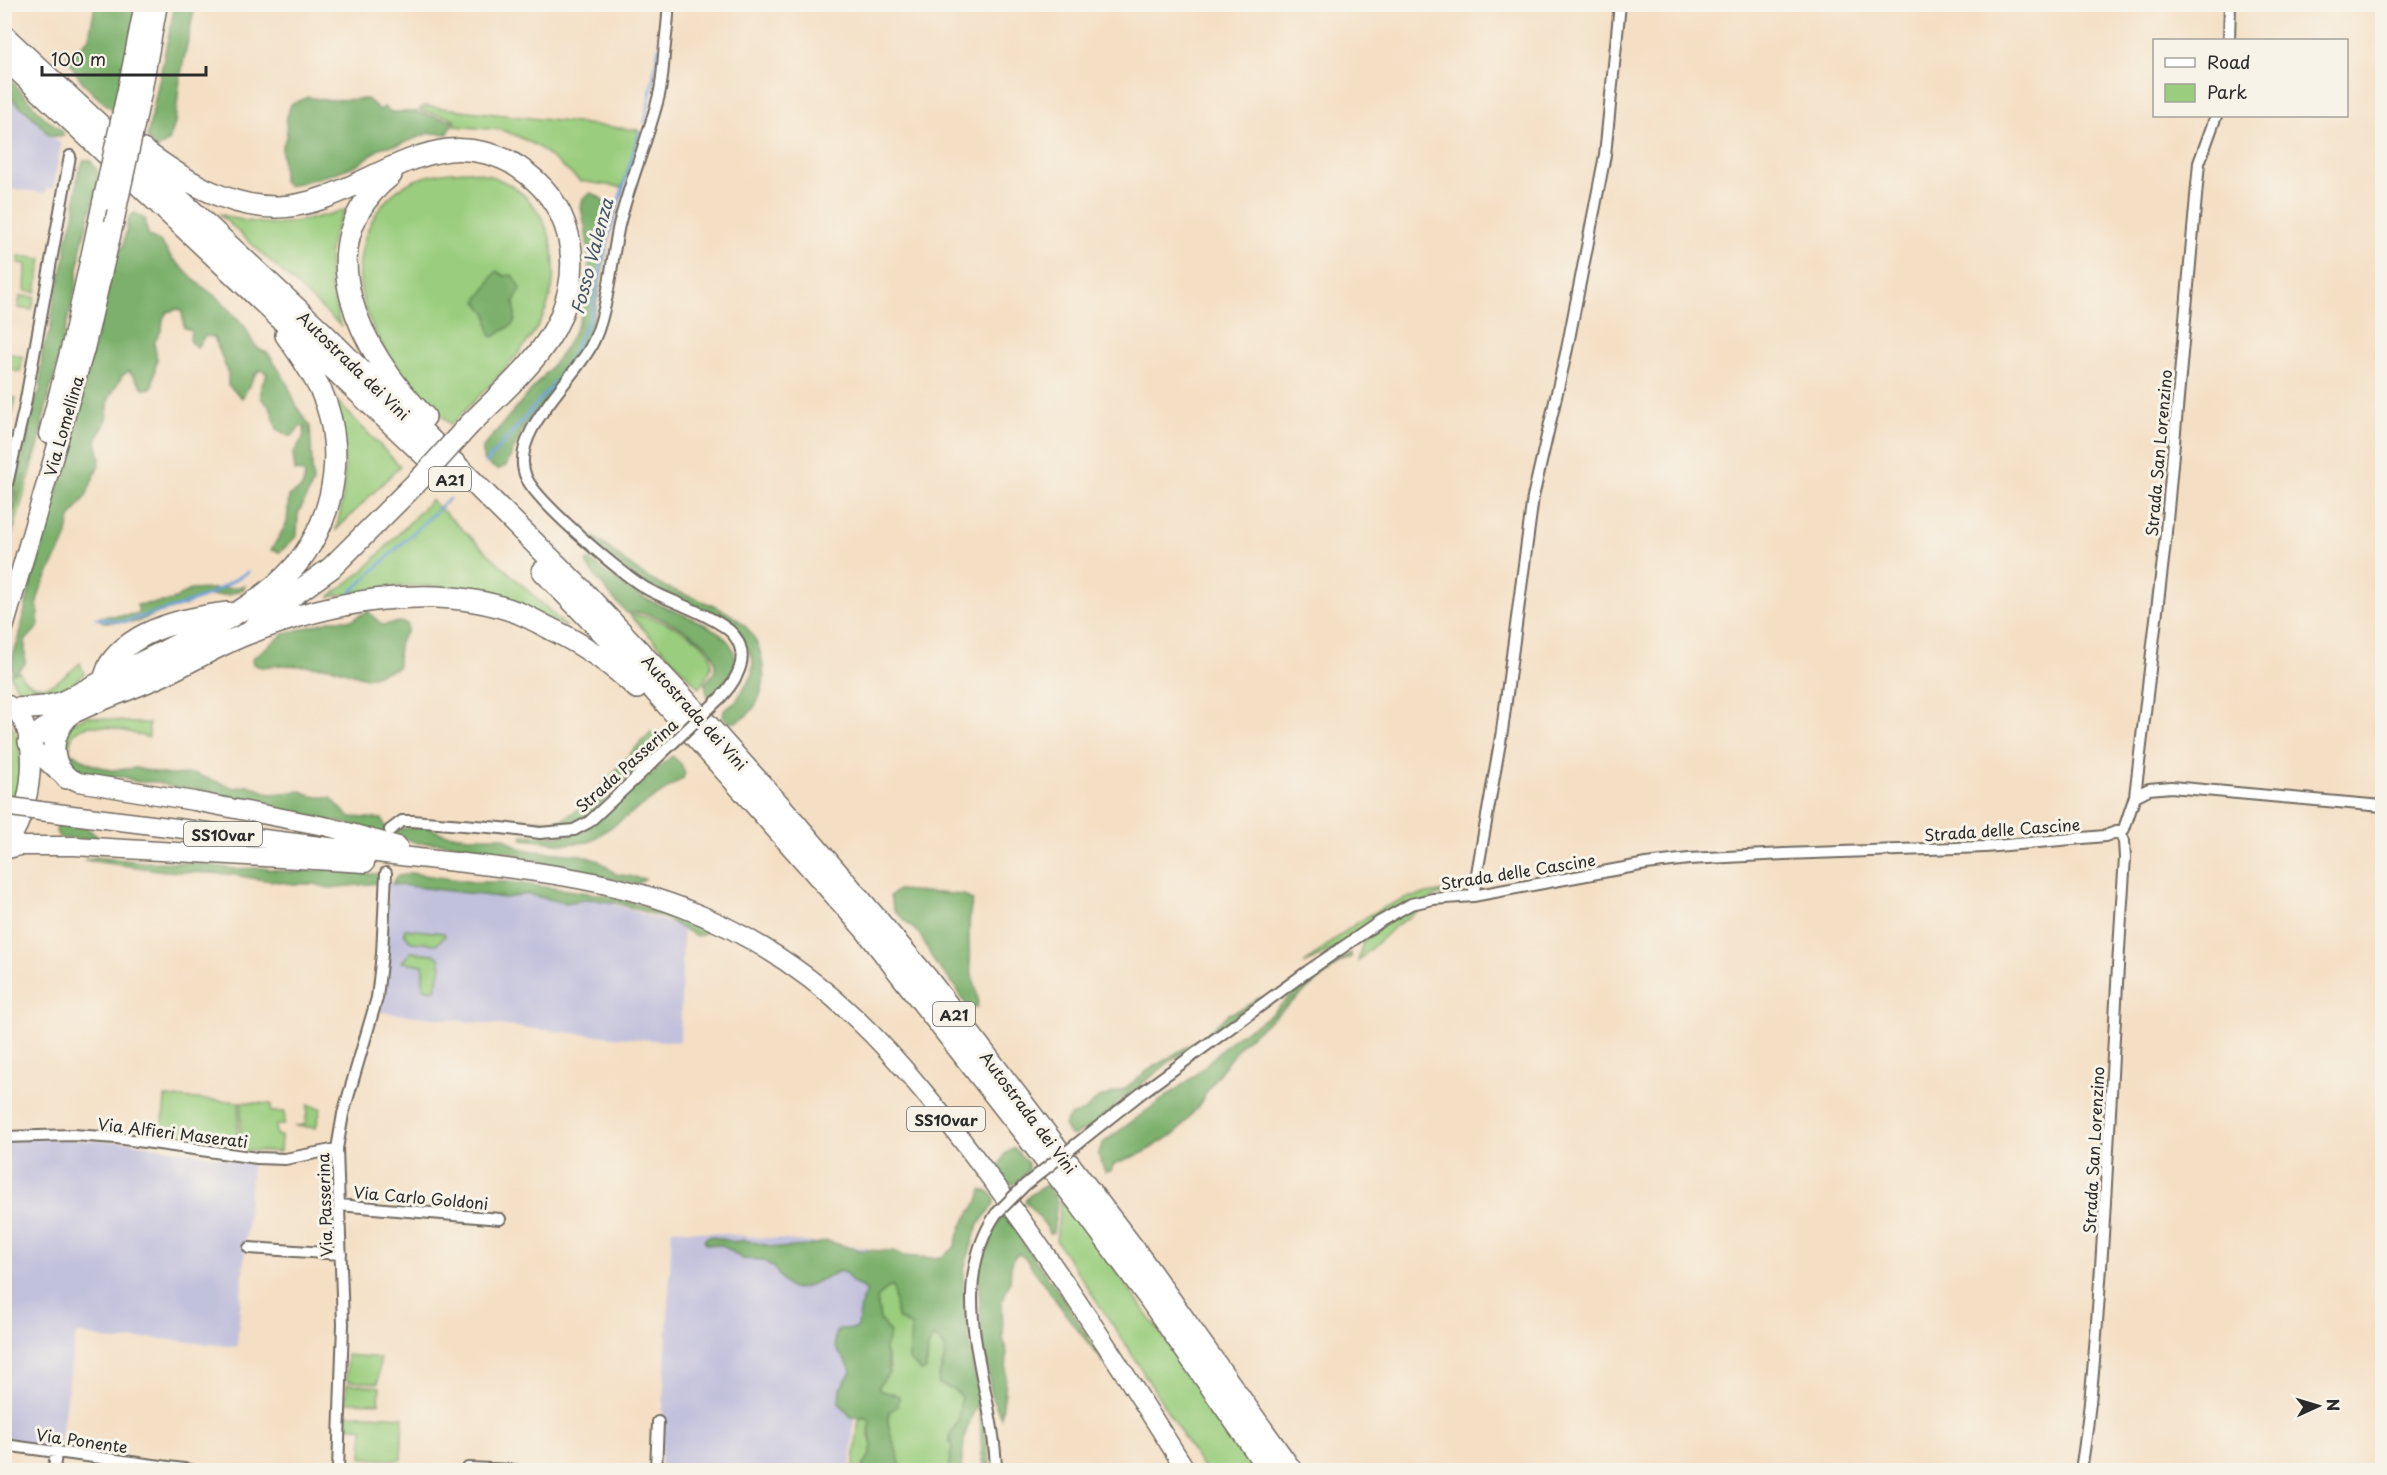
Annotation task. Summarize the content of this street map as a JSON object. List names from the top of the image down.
{
  "streets": {
    "highway": ["Autostrada dei Vini", "A21"],
    "main road": ["Via Lomellina", "SS10var"],
    "street": [
      "Strada San Lorenzino",
      "Strada Passerina",
      "Strada delle Cascine",
      "Via Alfieri Maserati",
      "Via Carlo Goldoni",
      "Via Passerina",
      "Via Ponente"
    ]
  },
  "crossings": [
    ["Strada San Lorenzino", "Strada delle Cascine"],
    ["Via Alfieri Maserati", "Via Passerina"],
    ["Via Carlo Goldoni", "Via Passerina"]
  ],
  "water": ["Fosso Valenza"],
  "legend": ["Road", "Park"],
  "scale_bar": "100 m",
  "north": "right"
}
